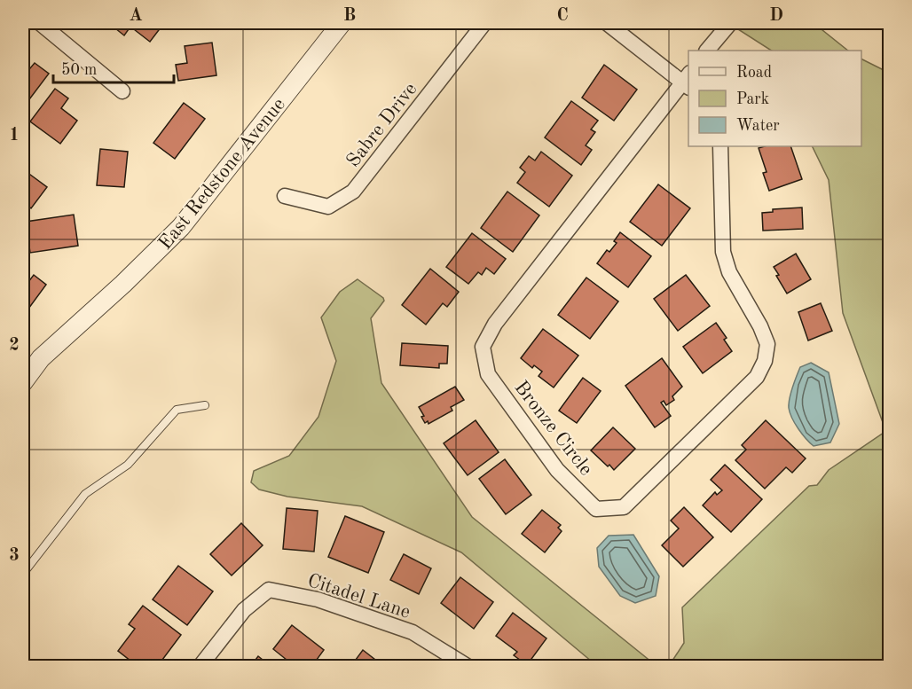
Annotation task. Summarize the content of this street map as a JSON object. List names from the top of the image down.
{
  "streets": {
    "street": [
      "Sabre Drive",
      "East Redstone Avenue",
      "Bronze Circle",
      "Citadel Lane"
    ]
  },
  "legend": ["Road", "Park", "Water"],
  "scale_bar": "50 m",
  "grid": {
    "columns": [
      "A",
      "B",
      "C",
      "D"
    ],
    "rows": ["1", "2", "3"]
  }
}
